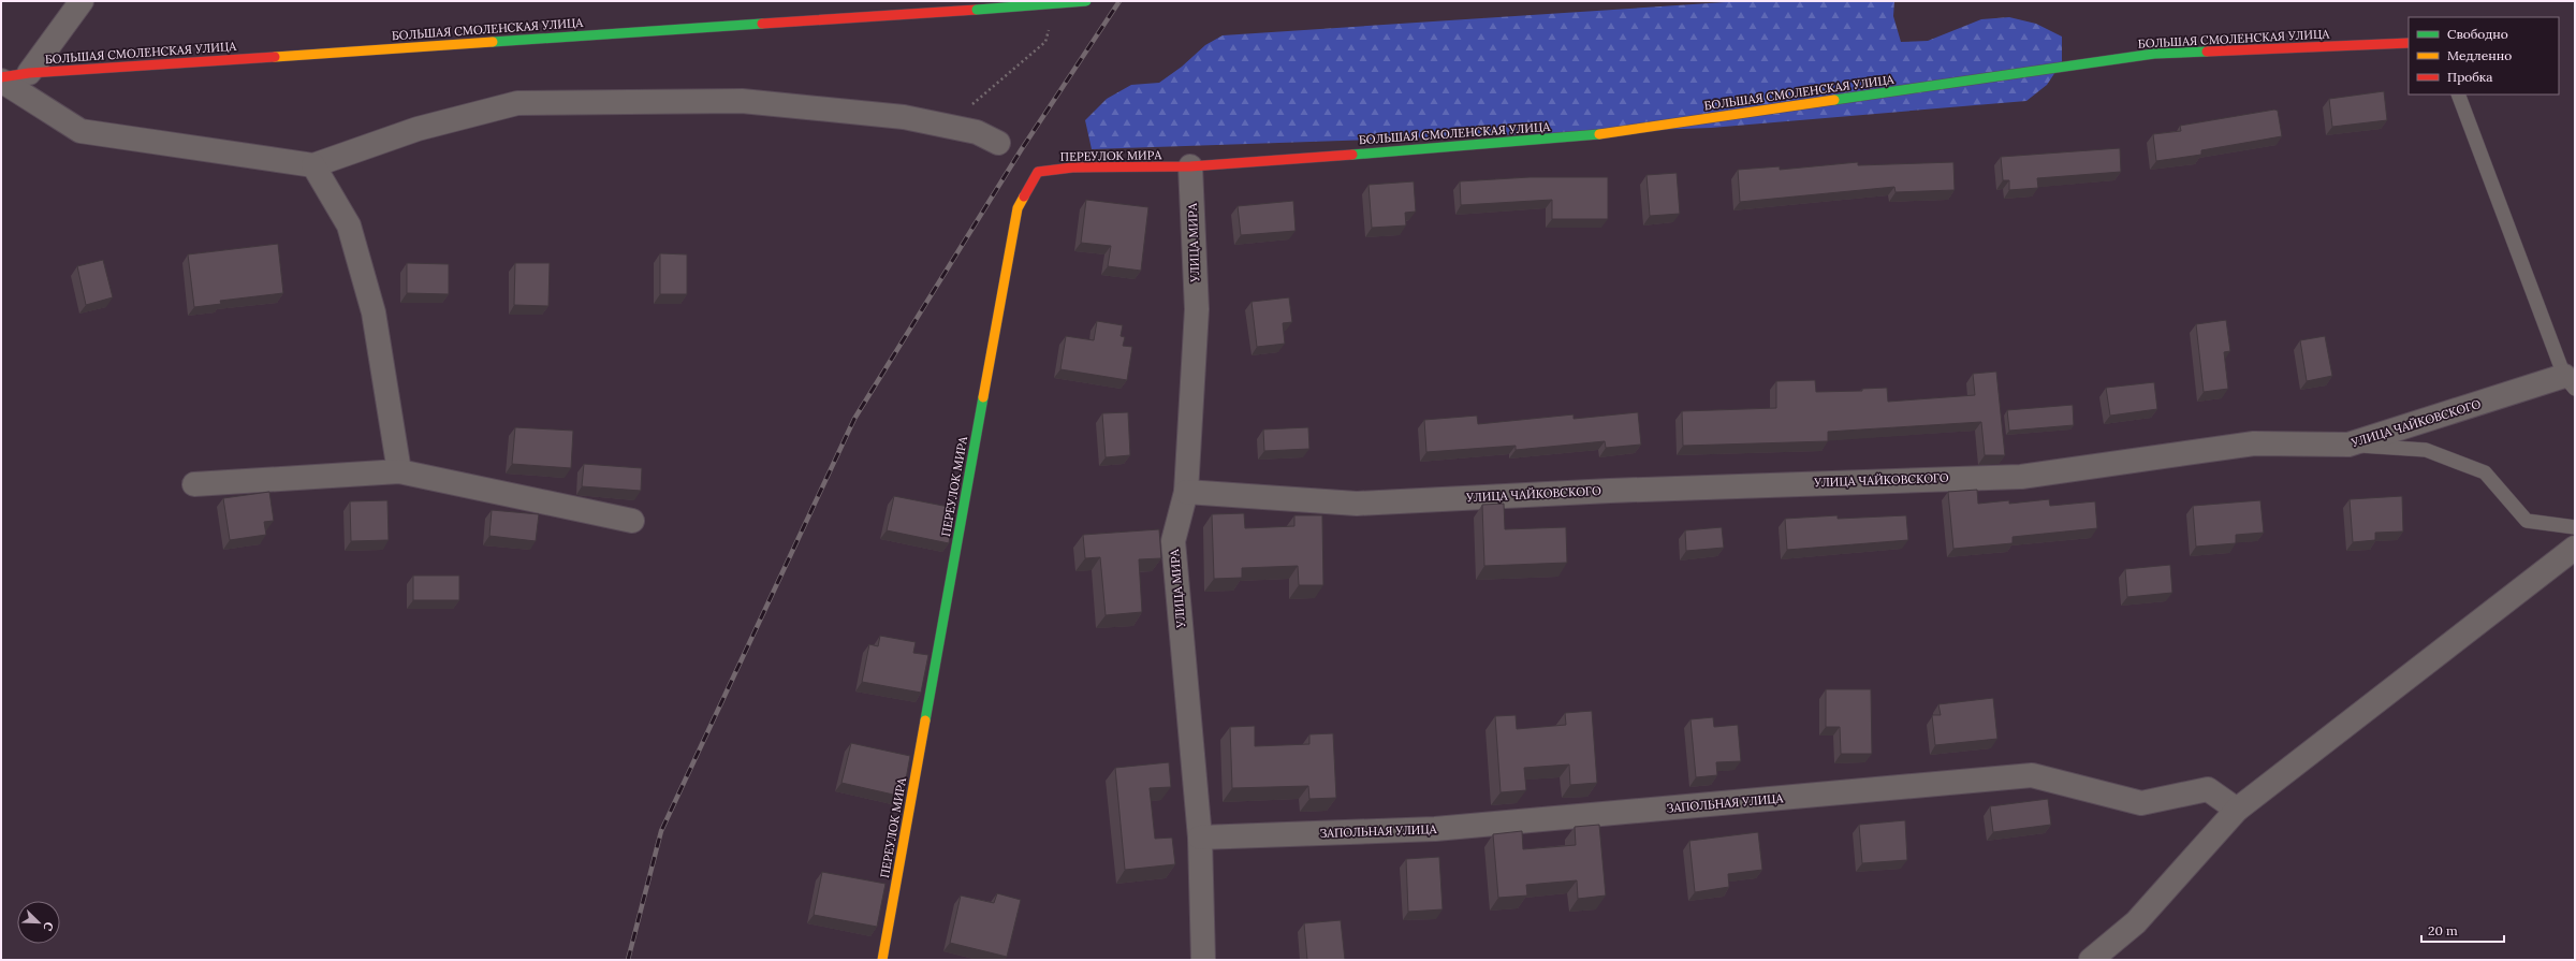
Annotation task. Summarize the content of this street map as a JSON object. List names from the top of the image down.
{
  "streets": {
    "street": [
      "БОЛЬШАЯ СМОЛЕНСКАЯ УЛИЦА",
      "ПЕРЕУЛОК МИРА",
      "УЛИЦА МИРА",
      "УЛИЦА ЧАЙКОВСКОГО",
      "ЗАПОЛЬНАЯ УЛИЦА"
    ]
  },
  "crossings": [
    ["БОЛЬШАЯ СМОЛЕНСКАЯ УЛИЦА", "ПЕРЕУЛОК МИРА"],
    ["БОЛЬШАЯ СМОЛЕНСКАЯ УЛИЦА", "УЛИЦА МИРА"],
    ["ПЕРЕУЛОК МИРА", "УЛИЦА МИРА"],
    ["УЛИЦА МИРА", "УЛИЦА ЧАЙКОВСКОГО"],
    ["УЛИЦА МИРА", "ЗАПОЛЬНАЯ УЛИЦА"]
  ],
  "legend": ["Свободно", "Медленно", "Пробка"],
  "scale_bar": "20 m",
  "north": "bottom right"
}
